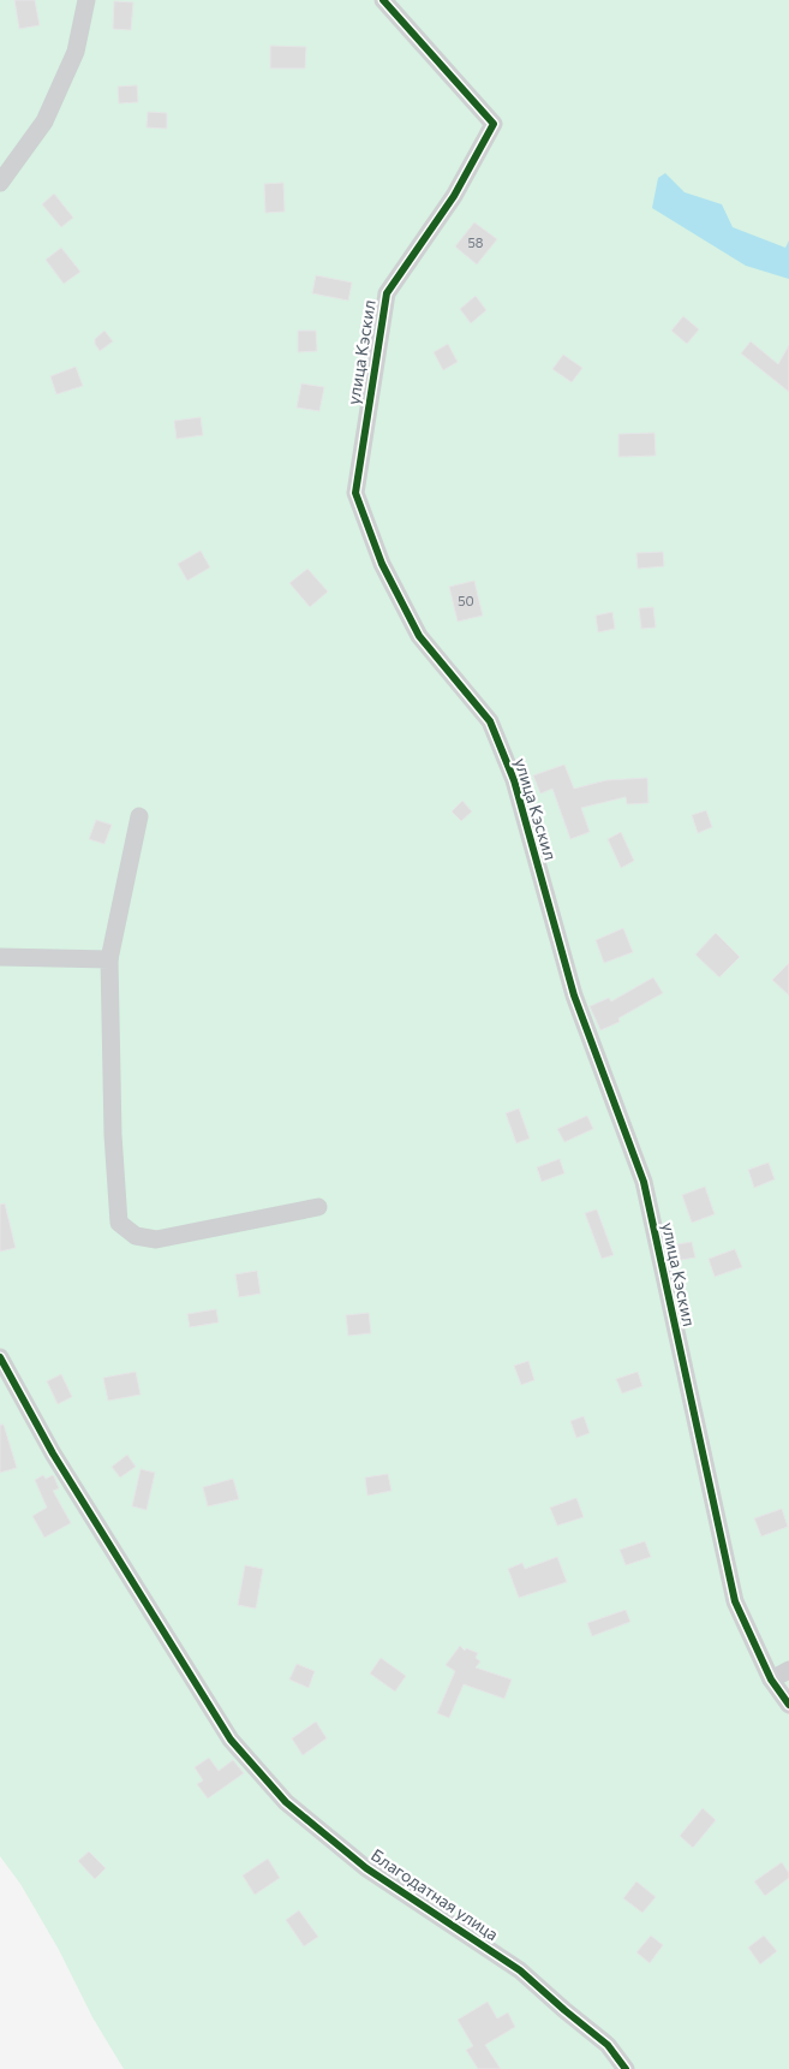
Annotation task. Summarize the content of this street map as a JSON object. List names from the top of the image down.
{
  "streets": {
    "street": ["улица Кэскил", "Благодатная улица"]
  },
  "house_numbers": ["58", "50"]
}
